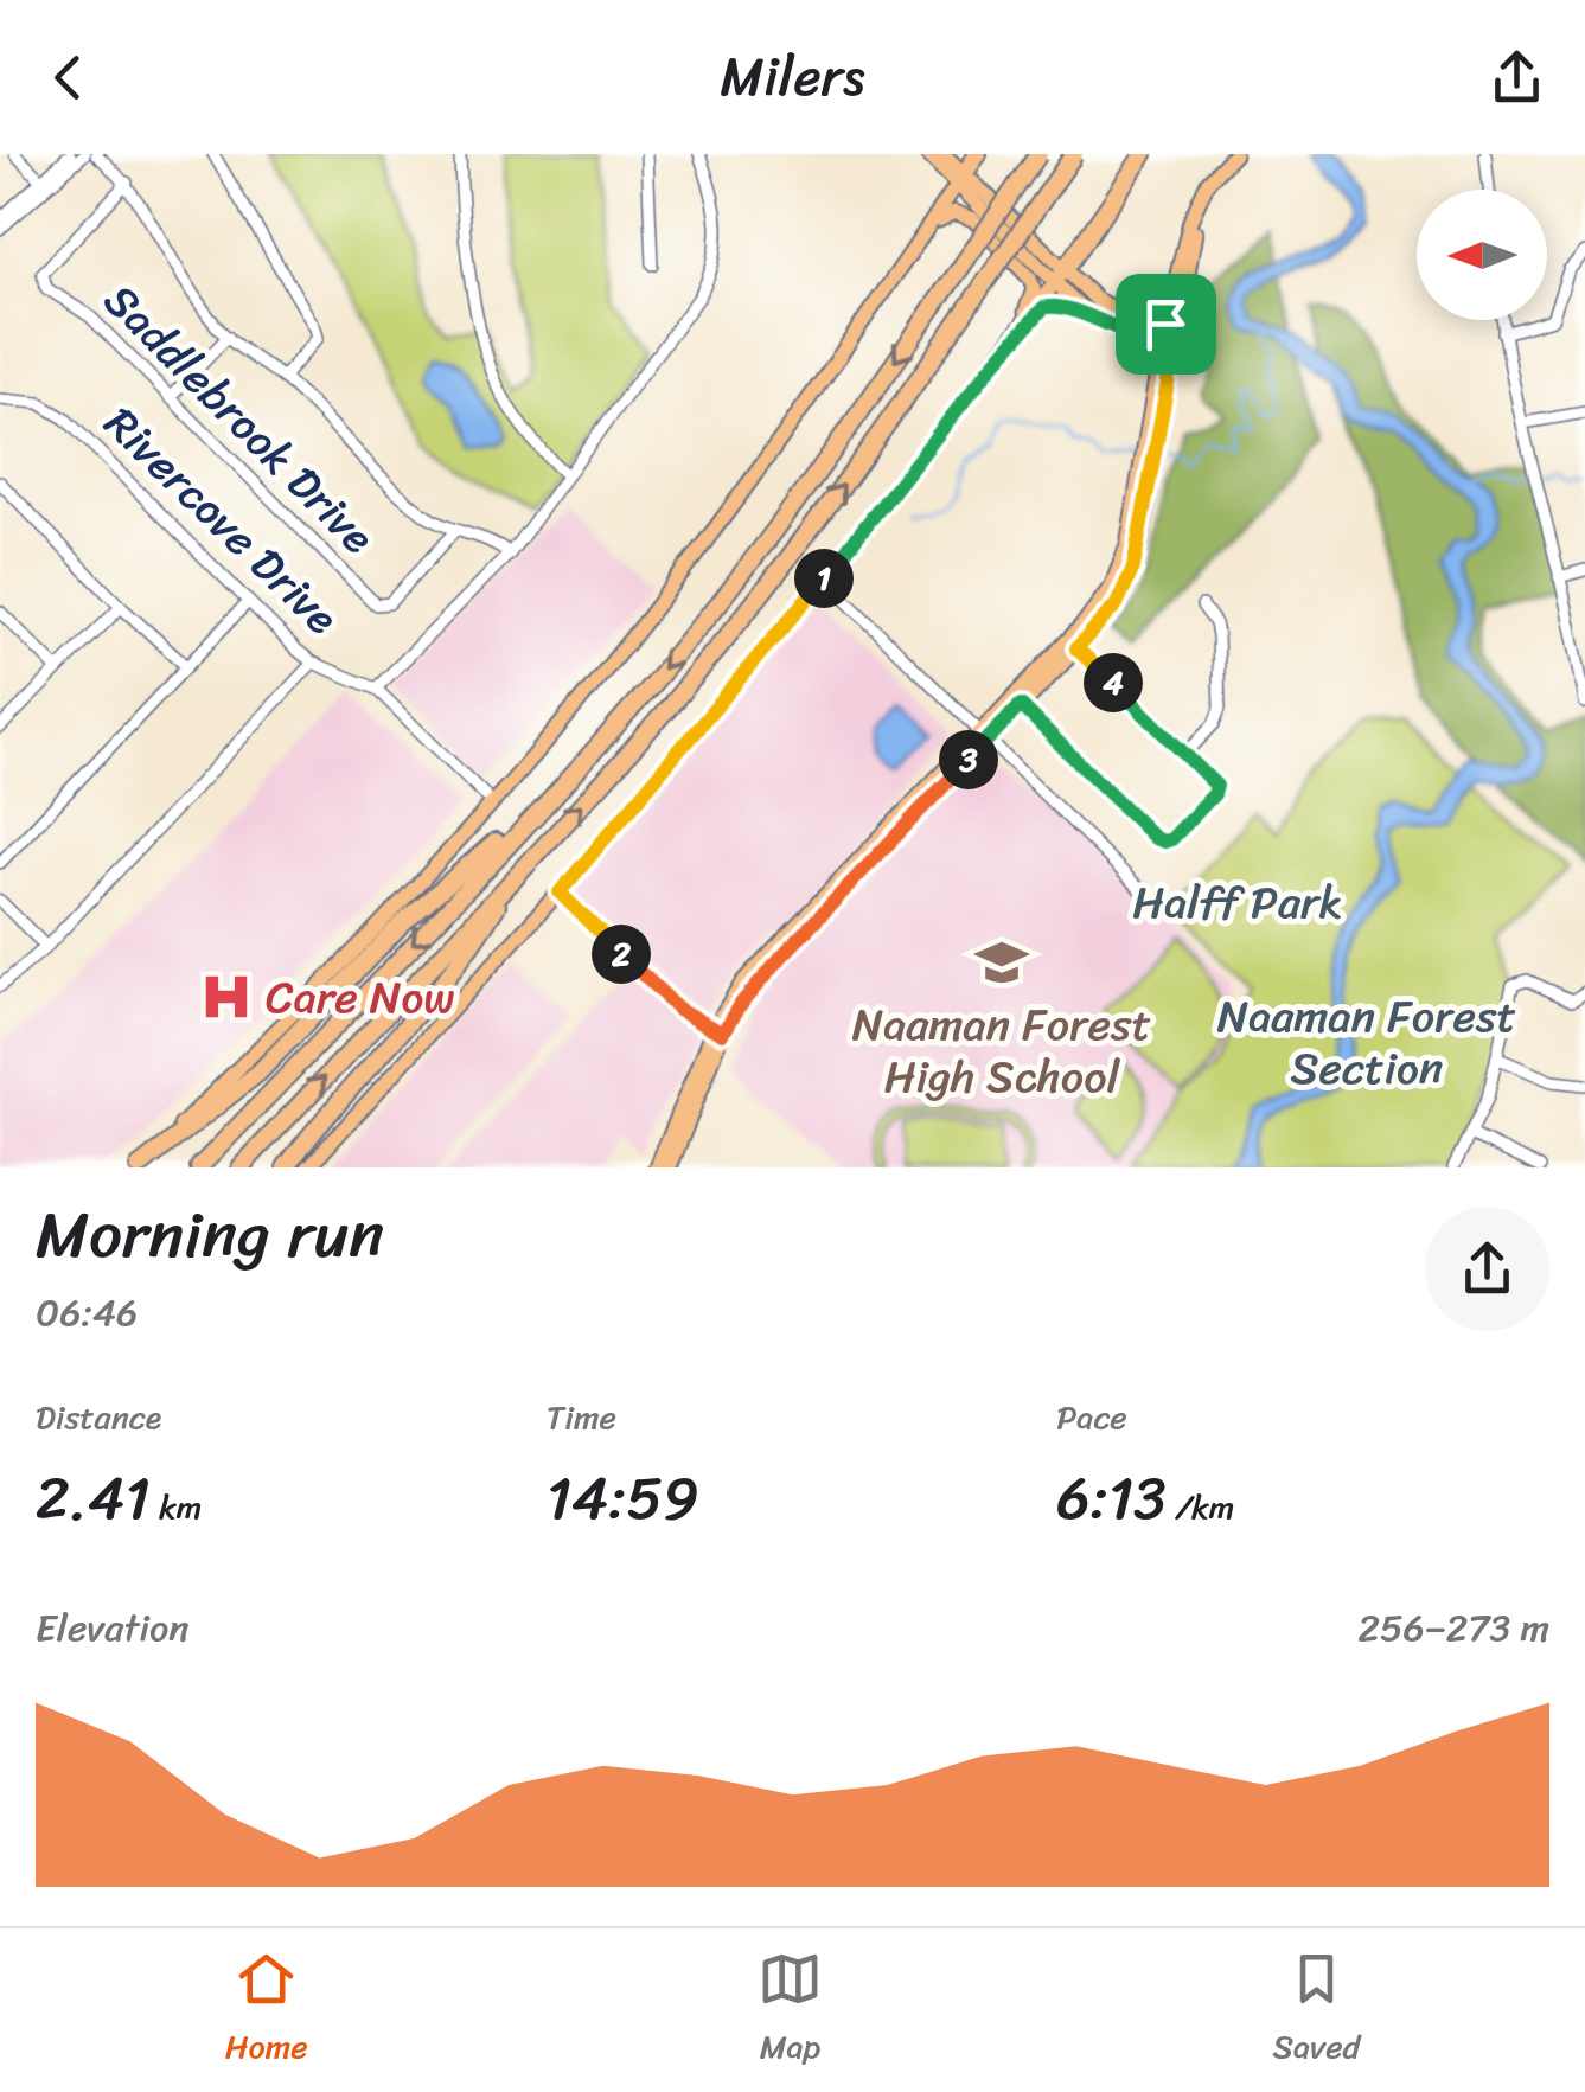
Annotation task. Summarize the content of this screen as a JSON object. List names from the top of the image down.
{
  "streets": {
    "street": ["Saddlebrook Drive", "Rivercove Drive"]
  },
  "parks": ["Halff Park", "Naaman Forest Section"],
  "places": {
    "school or university": ["Naaman Forest High School"],
    "hospital": ["Care Now"]
  },
  "north": "left",
  "page": {
    "header": "Milers",
    "pins": [
      "1",
      "4",
      "3",
      "2"
    ],
    "heading": ["Morning run", "06:46"],
    "stats": [
      ["Distance", "2.41 km"],
      ["Time", "14:59"],
      ["Pace", "6:13 /km"]
    ],
    "chart": ["Elevation", "256–273 m"],
    "tabs": ["Home", "Map", "Saved"]
  }
}
